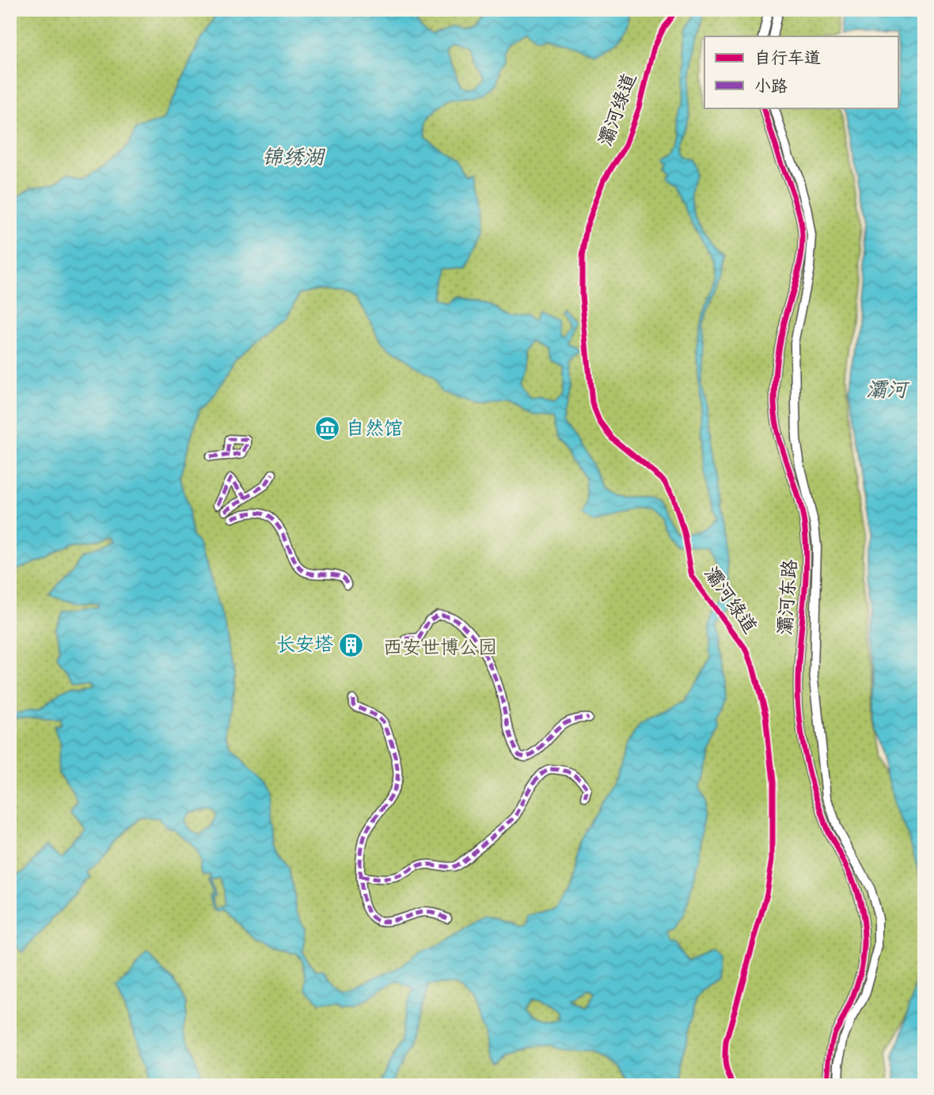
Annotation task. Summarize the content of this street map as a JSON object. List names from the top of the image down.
{
  "streets": {
    "street": ["灞河东路"],
    "cycle path": ["灞河绿道"]
  },
  "water": ["锦绣湖", "灞河"],
  "parks": ["西安世博公园"],
  "places": {
    "museum": ["自然馆"],
    "building": ["长安塔"]
  },
  "legend": ["自行车道", "小路"]
}
